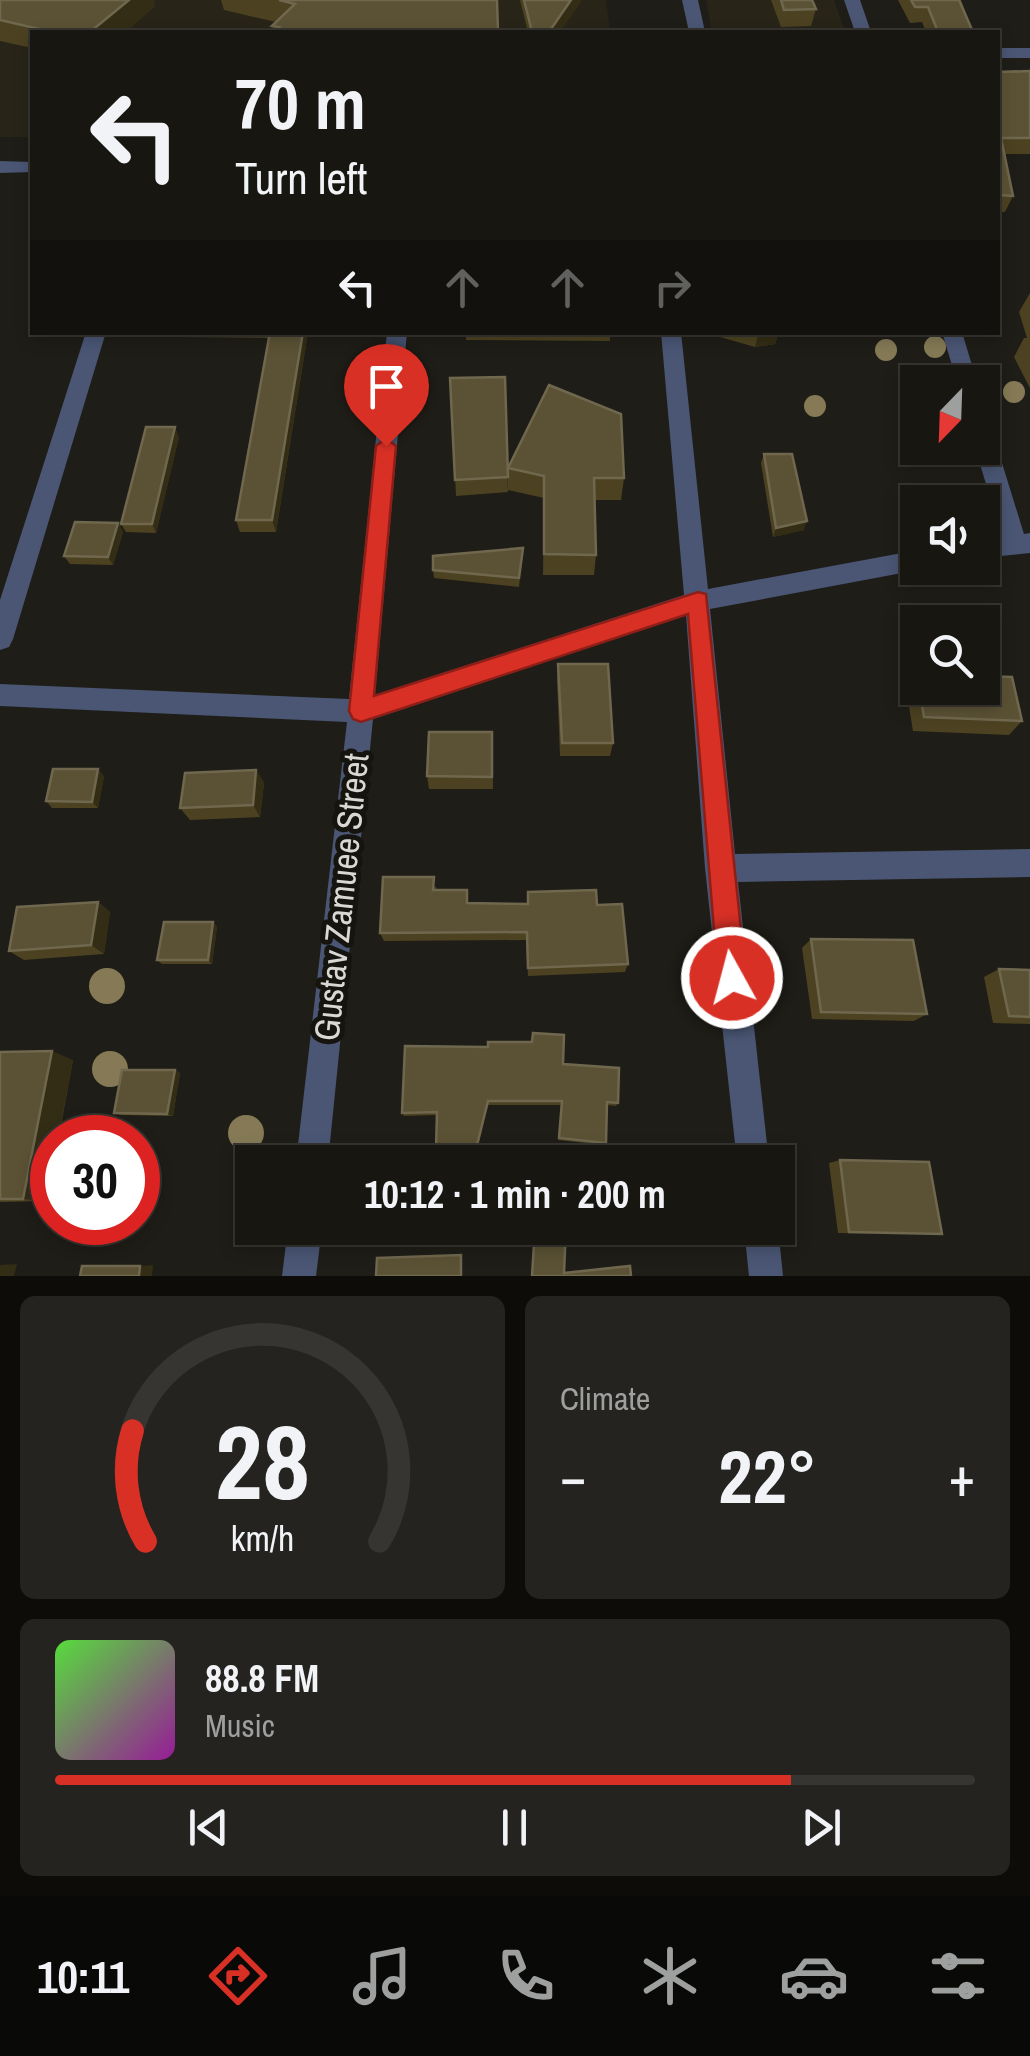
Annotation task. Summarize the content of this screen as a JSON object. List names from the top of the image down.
{
  "streets": {
    "street": ["Gustav Zamuee Street"]
  },
  "north": "bottom left",
  "page": {
    "turn": ["70 m", "Turn left"],
    "limit": "30",
    "trip": "10:12 · 1 min · 200 m",
    "tile": "Climate",
    "heat": ["−", "22°", "+"],
    "song": ["88.8 FM", "Music"],
    "tabs": "10:11",
    "gauge": ["28", "km/h"]
  }
}
